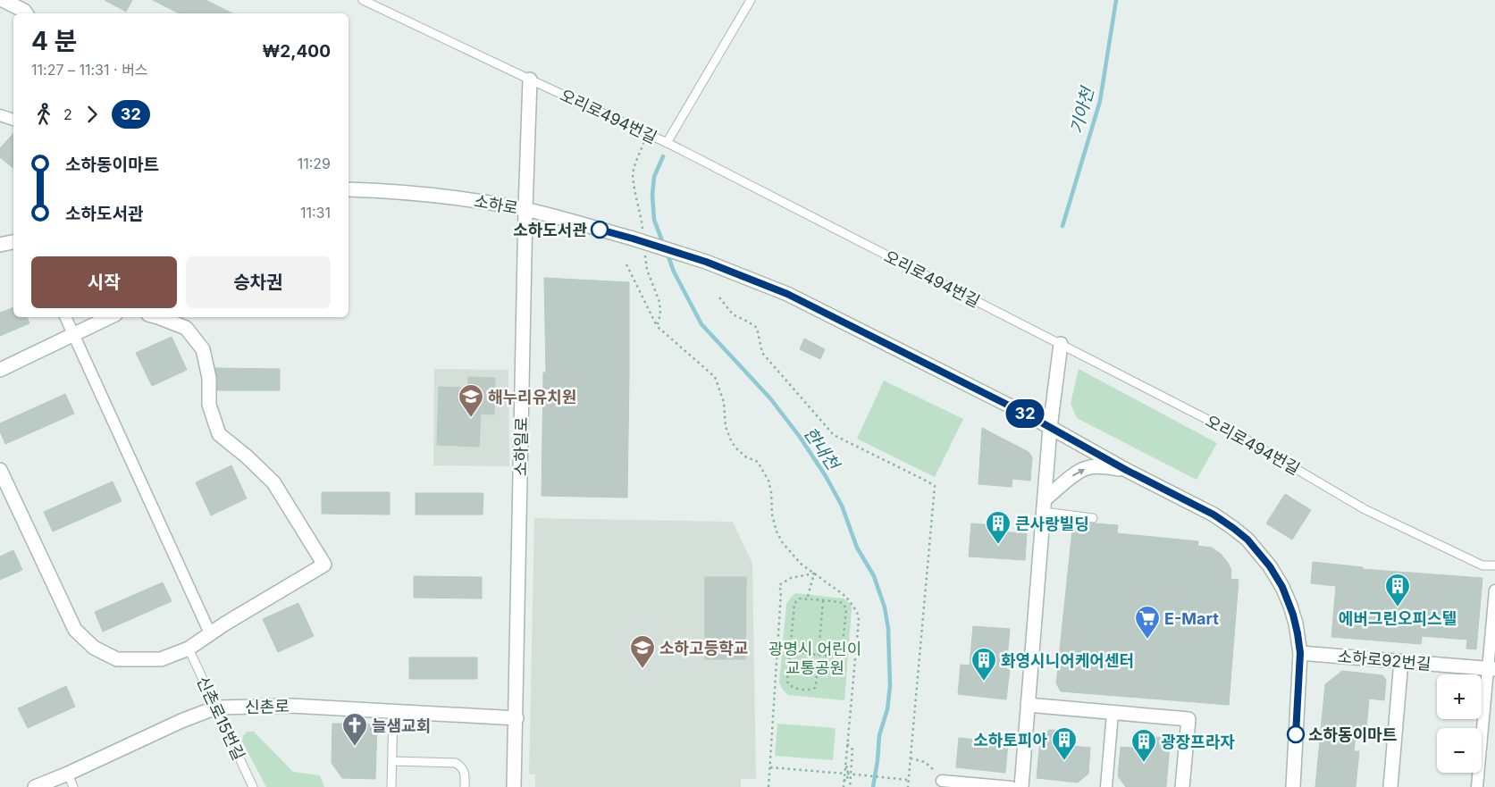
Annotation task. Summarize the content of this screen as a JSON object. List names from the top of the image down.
{
  "streets": {
    "street": [
      "소하로",
      "소하일로",
      "소하로92번길",
      "신촌로"
    ],
    "lane": ["오리로494번길", "신촌로15번길"]
  },
  "crossings": [
    ["오리로494번길", "소하일로"],
    ["소하로", "소하일로"],
    ["소하로", "소하로92번길"],
    ["소하일로", "신촌로"],
    ["신촌로", "신촌로15번길"]
  ],
  "water": ["기아천", "한내천"],
  "parks": ["광명시 어린이 교통공원"],
  "places": {
    "other": ["소하도서관", "소하동이마트"],
    "school or university": ["해누리유치원", "소하고등학교"],
    "building": [
      "큰사랑빌딩",
      "에버그린오피스텔",
      "화영시니어케어센터",
      "소하토피아",
      "광장프라자"
    ],
    "supermarket": ["E-Mart"],
    "church": ["늘샘교회"]
  },
  "lines": ["bus line 32"],
  "page": {
    "on_map": "32",
    "heading": ["4 분", "11:27 – 11:31 · 버스", "₩2,400"],
    "legs": ["2", "32"],
    "list": [
      {
        "name": "소하동이마트",
        "value": "11:29"
      },
      {
        "name": "소하도서관",
        "value": "11:31"
      }
    ],
    "buttons": ["시작", "승차권"],
    "map_buttons": ["+", "−"]
  }
}
